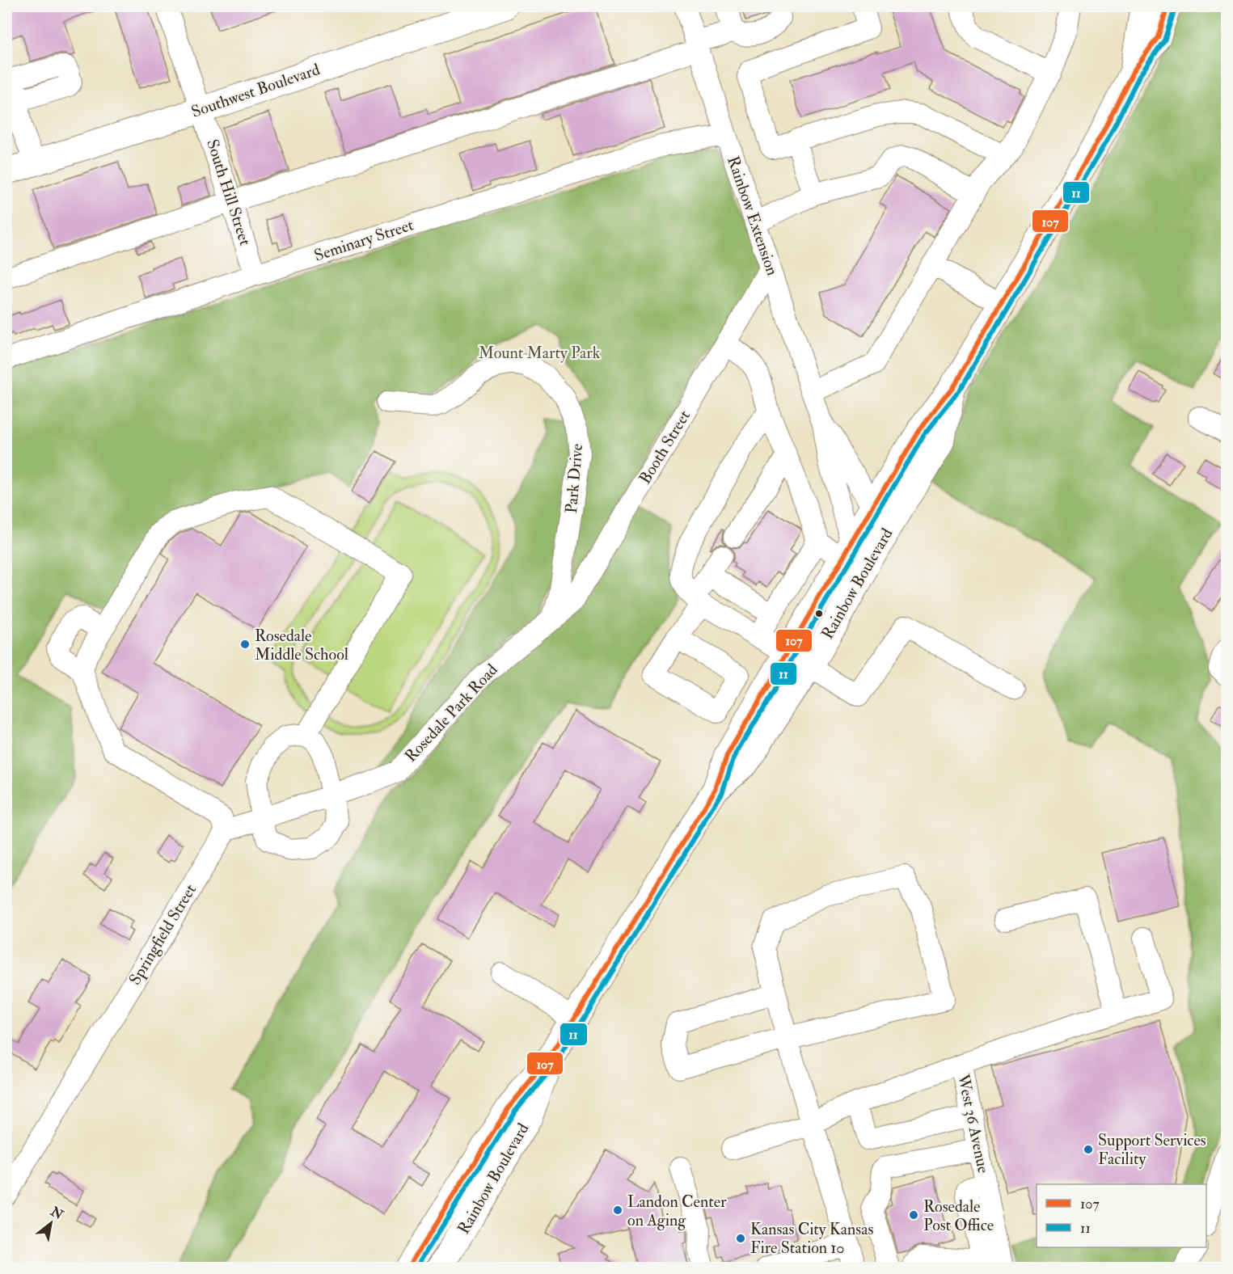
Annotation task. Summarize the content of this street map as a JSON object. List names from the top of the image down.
{
  "streets": {
    "main road": ["Southwest Boulevard", "Rainbow Boulevard"],
    "street": [
      "South Hill Street",
      "Rainbow Extension",
      "Seminary Street",
      "Booth Street",
      "Park Drive",
      "Rosedale Park Road",
      "Springfield Street",
      "West 36 Avenue"
    ]
  },
  "crossings": [
    ["Southwest Boulevard", "South Hill Street"],
    ["South Hill Street", "Seminary Street"],
    ["Rainbow Extension", "Seminary Street"],
    ["Rainbow Extension", "Booth Street"],
    ["Rainbow Extension", "Rainbow Boulevard"],
    ["Booth Street", "Park Drive"],
    ["Booth Street", "Rosedale Park Road"],
    ["Park Drive", "Rosedale Park Road"]
  ],
  "parks": ["Mount Marty Park"],
  "places": [
    "Rosedale Middle School",
    "Support Services Facility",
    "Landon Center on Aging",
    "Rosedale Post Office",
    "Kansas City Kansas Fire Station 10"
  ],
  "lines": ["transit line 107", "transit line 11"],
  "legend": ["107", "11"],
  "north": "top right"
}
